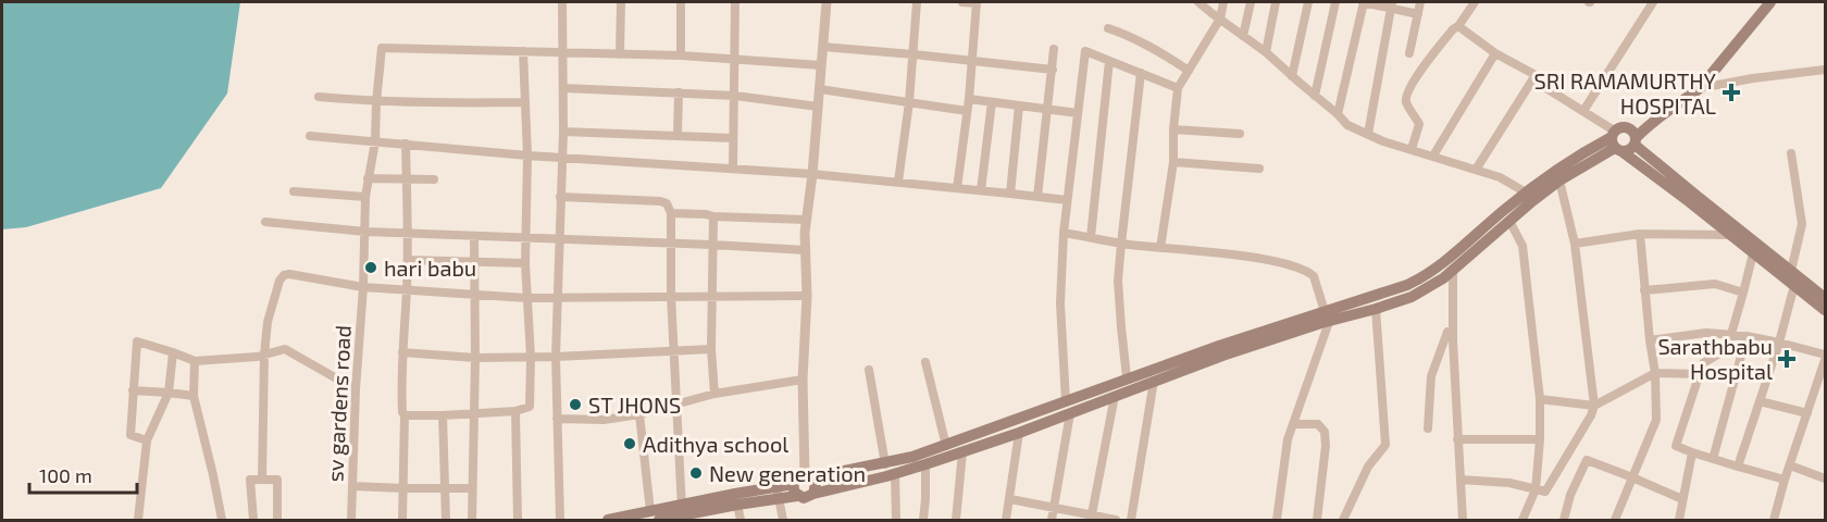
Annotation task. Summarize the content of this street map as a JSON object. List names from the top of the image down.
{
  "streets": {
    "street": ["sv gardens road"]
  },
  "places": {
    "health": ["SRI RAMAMURTHY HOSPITAL", "Sarathbabu Hospital"],
    "other": [
      "hari babu",
      "ST JHONS",
      "Adithya school",
      "New generation"
    ]
  },
  "scale_bar": "100 m"
}
